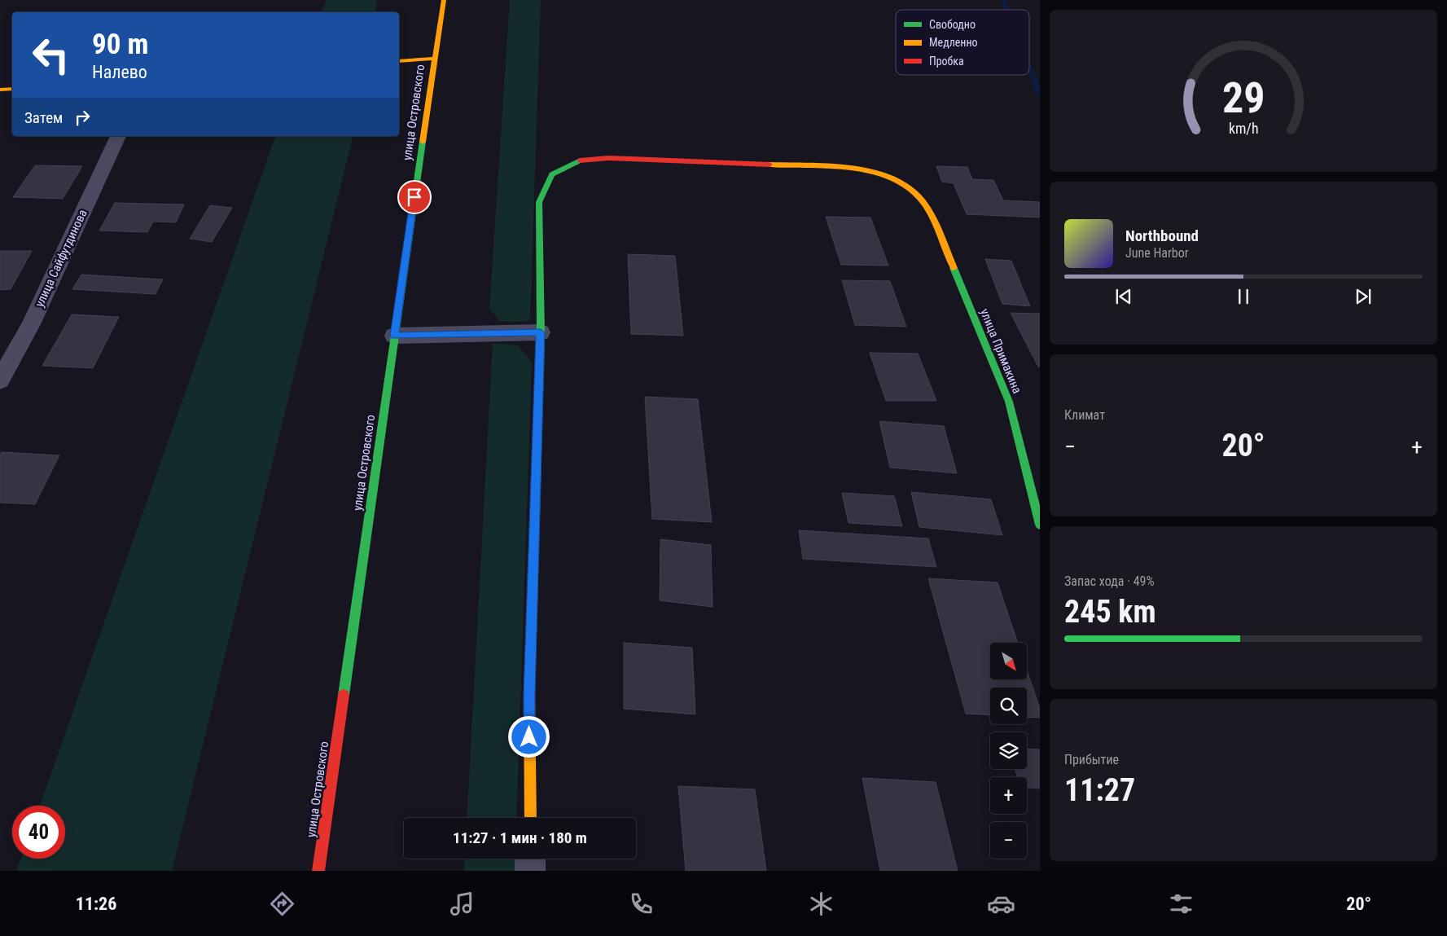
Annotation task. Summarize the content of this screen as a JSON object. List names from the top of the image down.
{
  "streets": {
    "street": ["улица Островского", "улица Сайфутдинова", "улица Примакина"]
  },
  "legend": ["Свободно", "Медленно", "Пробка"],
  "north": "bottom right",
  "page": {
    "turn": ["90 m", "Налево"],
    "then": "Затем",
    "song": ["Northbound", "June Harbor"],
    "tile": [
      "Климат",
      ["Запас хода · 49%", "245 km"],
      ["Прибытие", "11:27"]
    ],
    "heat": ["−", "20°", "+"],
    "map_buttons": ["+", "−"],
    "limit": "40",
    "trip": "11:27 · 1 мин · 180 m",
    "tabs": ["11:26", "20°"],
    "gauge": ["29", "km/h"]
  }
}
